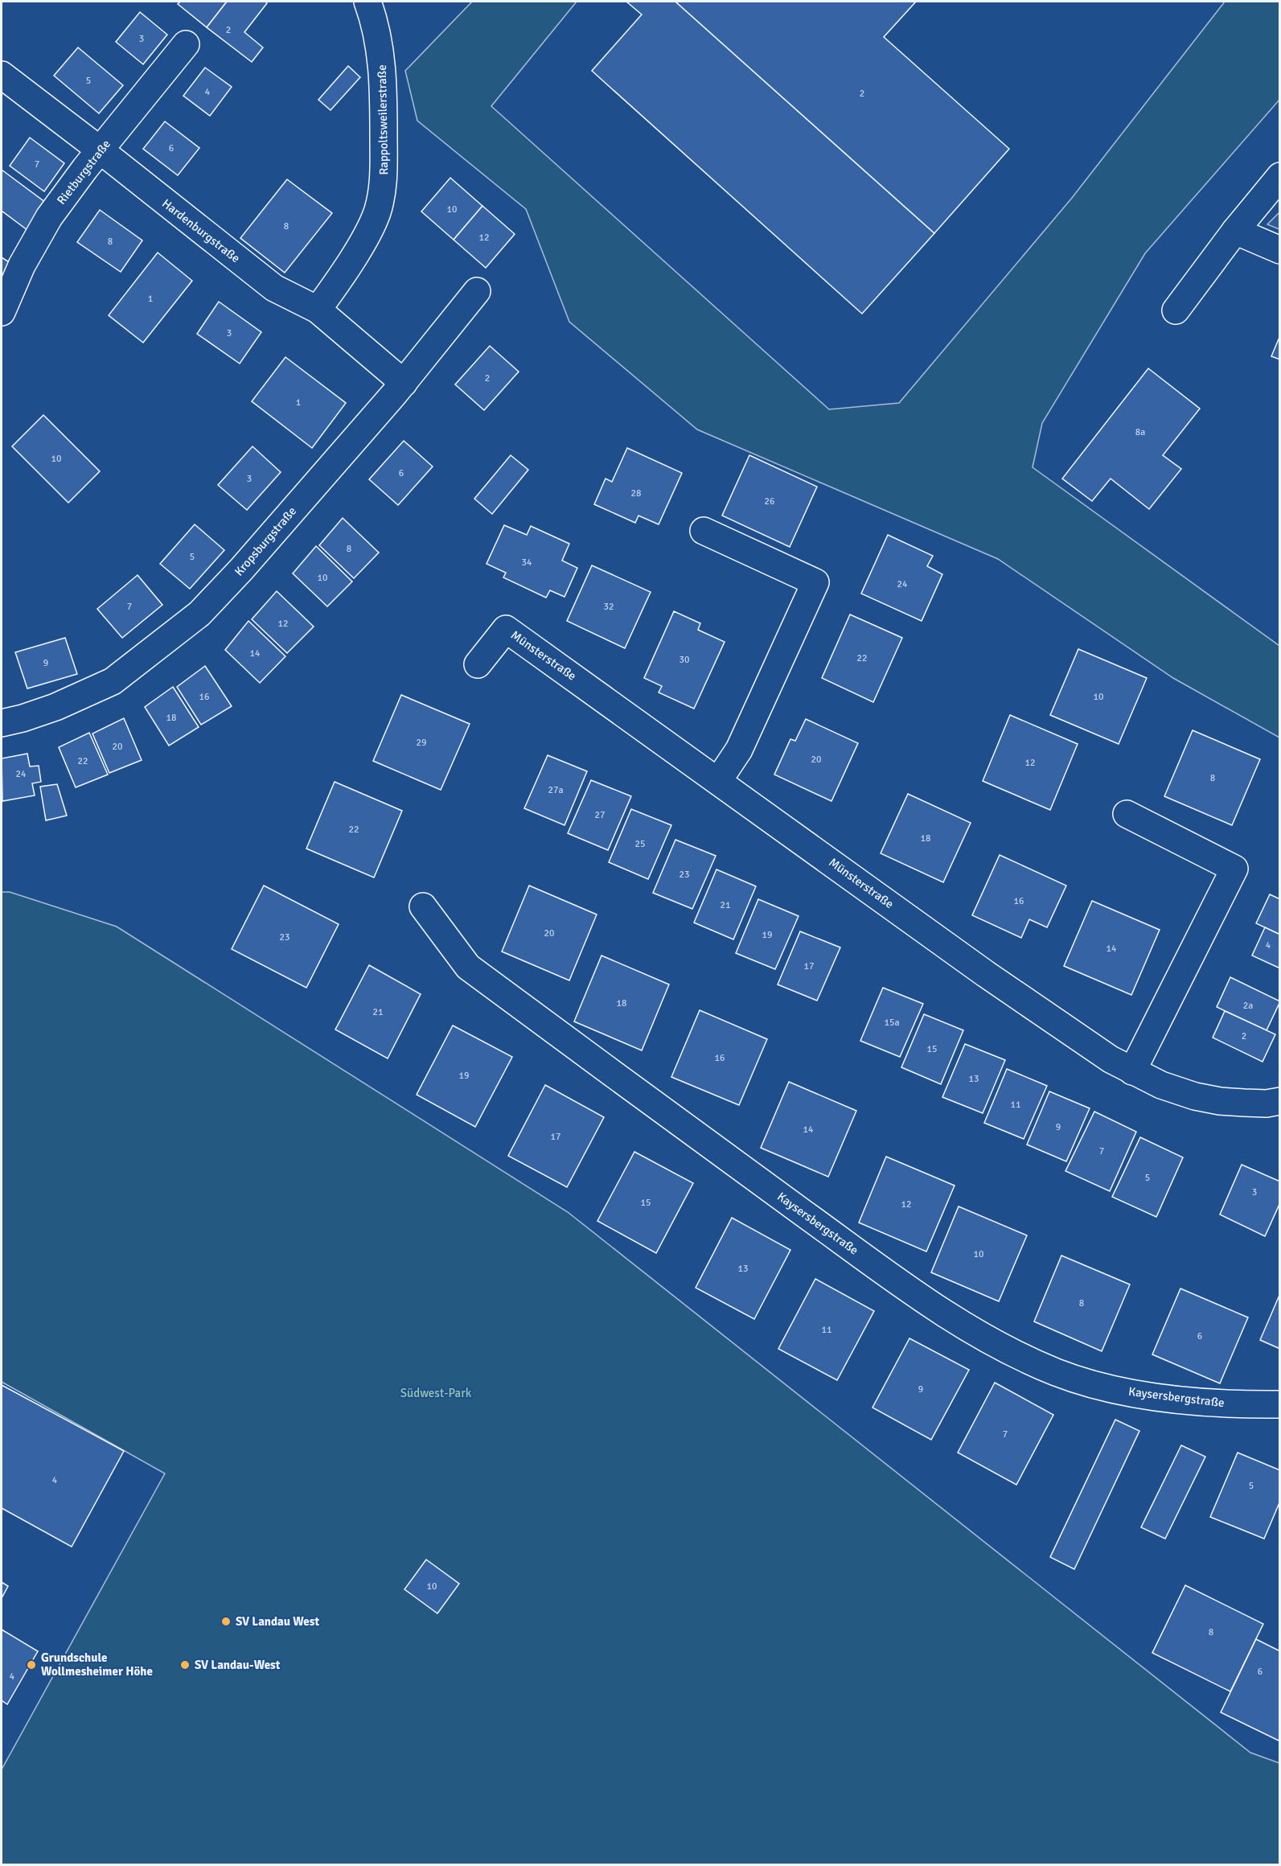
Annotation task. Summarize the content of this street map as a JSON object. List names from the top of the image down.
{
  "streets": {
    "street": [
      "Rappoltsweilerstraße",
      "Rietburgstraße",
      "Hardenburgstraße",
      "Kropsburgstraße",
      "Münsterstraße",
      "Kaysersbergstraße"
    ]
  },
  "crossings": [
    ["Rappoltsweilerstraße", "Hardenburgstraße"],
    ["Rietburgstraße", "Hardenburgstraße"],
    ["Hardenburgstraße", "Kropsburgstraße"]
  ],
  "parks": ["Südwest-Park"],
  "places": ["SV Landau West", "Grundschule Wollmesheimer Höhe", "SV Landau-West"],
  "house_numbers": [
    "2",
    "3",
    "5",
    "4",
    "2",
    "6",
    "7",
    "10",
    "8",
    "12",
    "8",
    "1",
    "3",
    "2",
    "1",
    "8a",
    "10",
    "6",
    "3",
    "28",
    "26",
    "8",
    "5",
    "34",
    "10",
    "24",
    "7",
    "32",
    "12",
    "14",
    "22",
    "30",
    "9",
    "16",
    "10",
    "18",
    "29",
    "20",
    "20",
    "22",
    "12",
    "24",
    "8",
    "27a",
    "27",
    "22",
    "18",
    "25",
    "23",
    "16",
    "21",
    "20",
    "19",
    "23",
    "4",
    "14",
    "17",
    "18",
    "2a",
    "21",
    "15a",
    "2",
    "15",
    "16",
    "19",
    "13",
    "11",
    "9",
    "14",
    "17",
    "7",
    "5",
    "3",
    "15",
    "12",
    "10",
    "13",
    "8",
    "11",
    "6",
    "9",
    "7",
    "4",
    "5",
    "10",
    "8",
    "6",
    "4"
  ]
}
